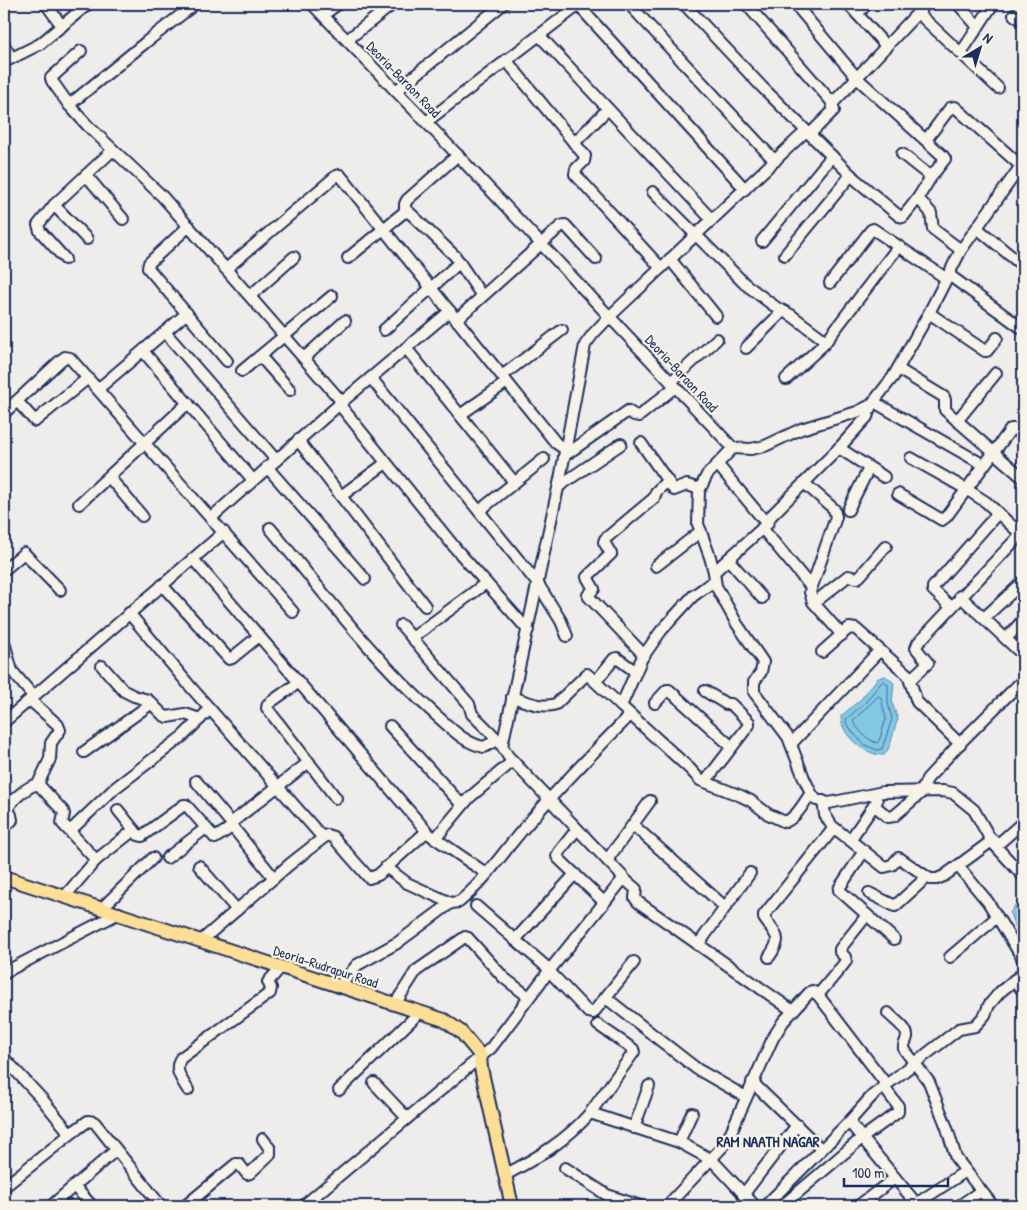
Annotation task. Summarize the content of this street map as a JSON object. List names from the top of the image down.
{
  "streets": {
    "main road": ["Deoria-Rudrapur Road"],
    "street": ["Deoria-Baraon Road"]
  },
  "districts": ["RAM NAATH NAGAR"],
  "scale_bar": "100 m",
  "north": "top right"
}
